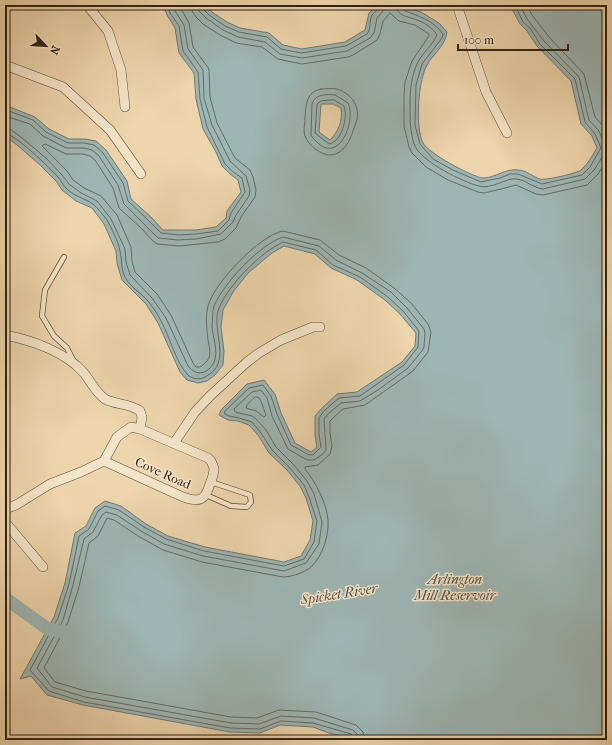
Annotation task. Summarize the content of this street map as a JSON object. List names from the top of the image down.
{
  "streets": {
    "street": ["Cove Road"]
  },
  "water": ["Arlington Mill Reservoir", "Spicket River"],
  "scale_bar": "100 m",
  "north": "bottom right"
}
